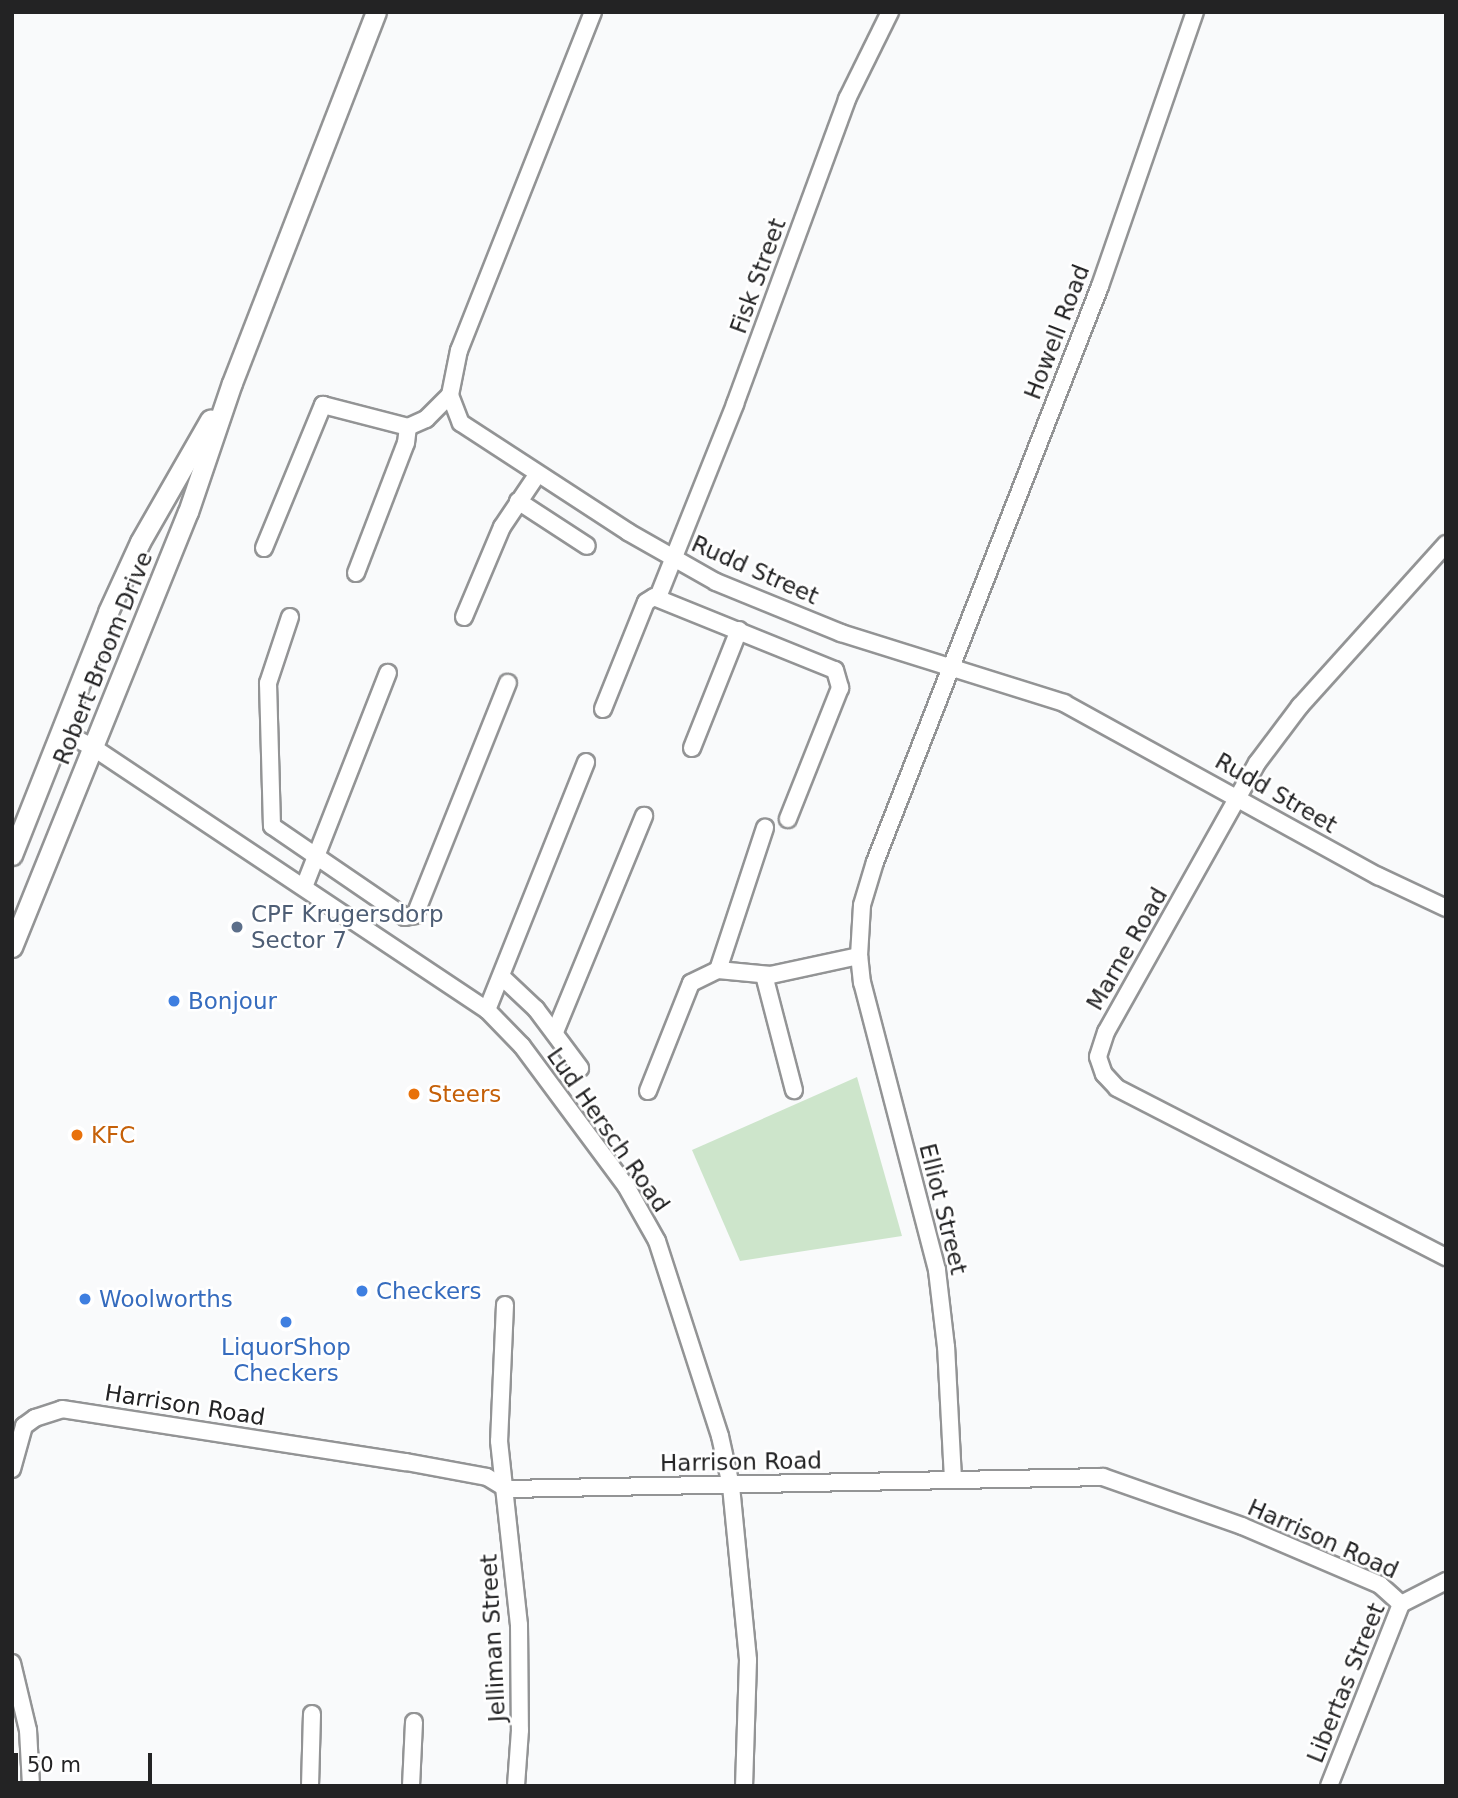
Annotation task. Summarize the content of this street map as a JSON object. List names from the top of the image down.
{
  "streets": {
    "street": [
      "Fisk Street",
      "Howell Road",
      "Rudd Street",
      "Robert Broom Drive",
      "Marne Road",
      "Lud Hersch Road",
      "Elliot Street",
      "Harrison Road",
      "Jelliman Street",
      "Libertas Street"
    ]
  },
  "crossings": [
    ["Fisk Street", "Rudd Street"],
    ["Howell Road", "Rudd Street"],
    ["Howell Road", "Elliot Street"],
    ["Rudd Street", "Marne Road"],
    ["Rudd Street", "Elliot Street"],
    ["Robert Broom Drive", "Lud Hersch Road"],
    ["Lud Hersch Road", "Harrison Road"],
    ["Elliot Street", "Harrison Road"],
    ["Harrison Road", "Jelliman Street"],
    ["Harrison Road", "Libertas Street"]
  ],
  "places": [
    "CPF Krugersdorp Sector 7",
    "Bonjour",
    "Steers",
    "KFC",
    "Checkers",
    "Woolworths",
    "LiquorShop Checkers"
  ],
  "scale_bar": "50 m"
}
